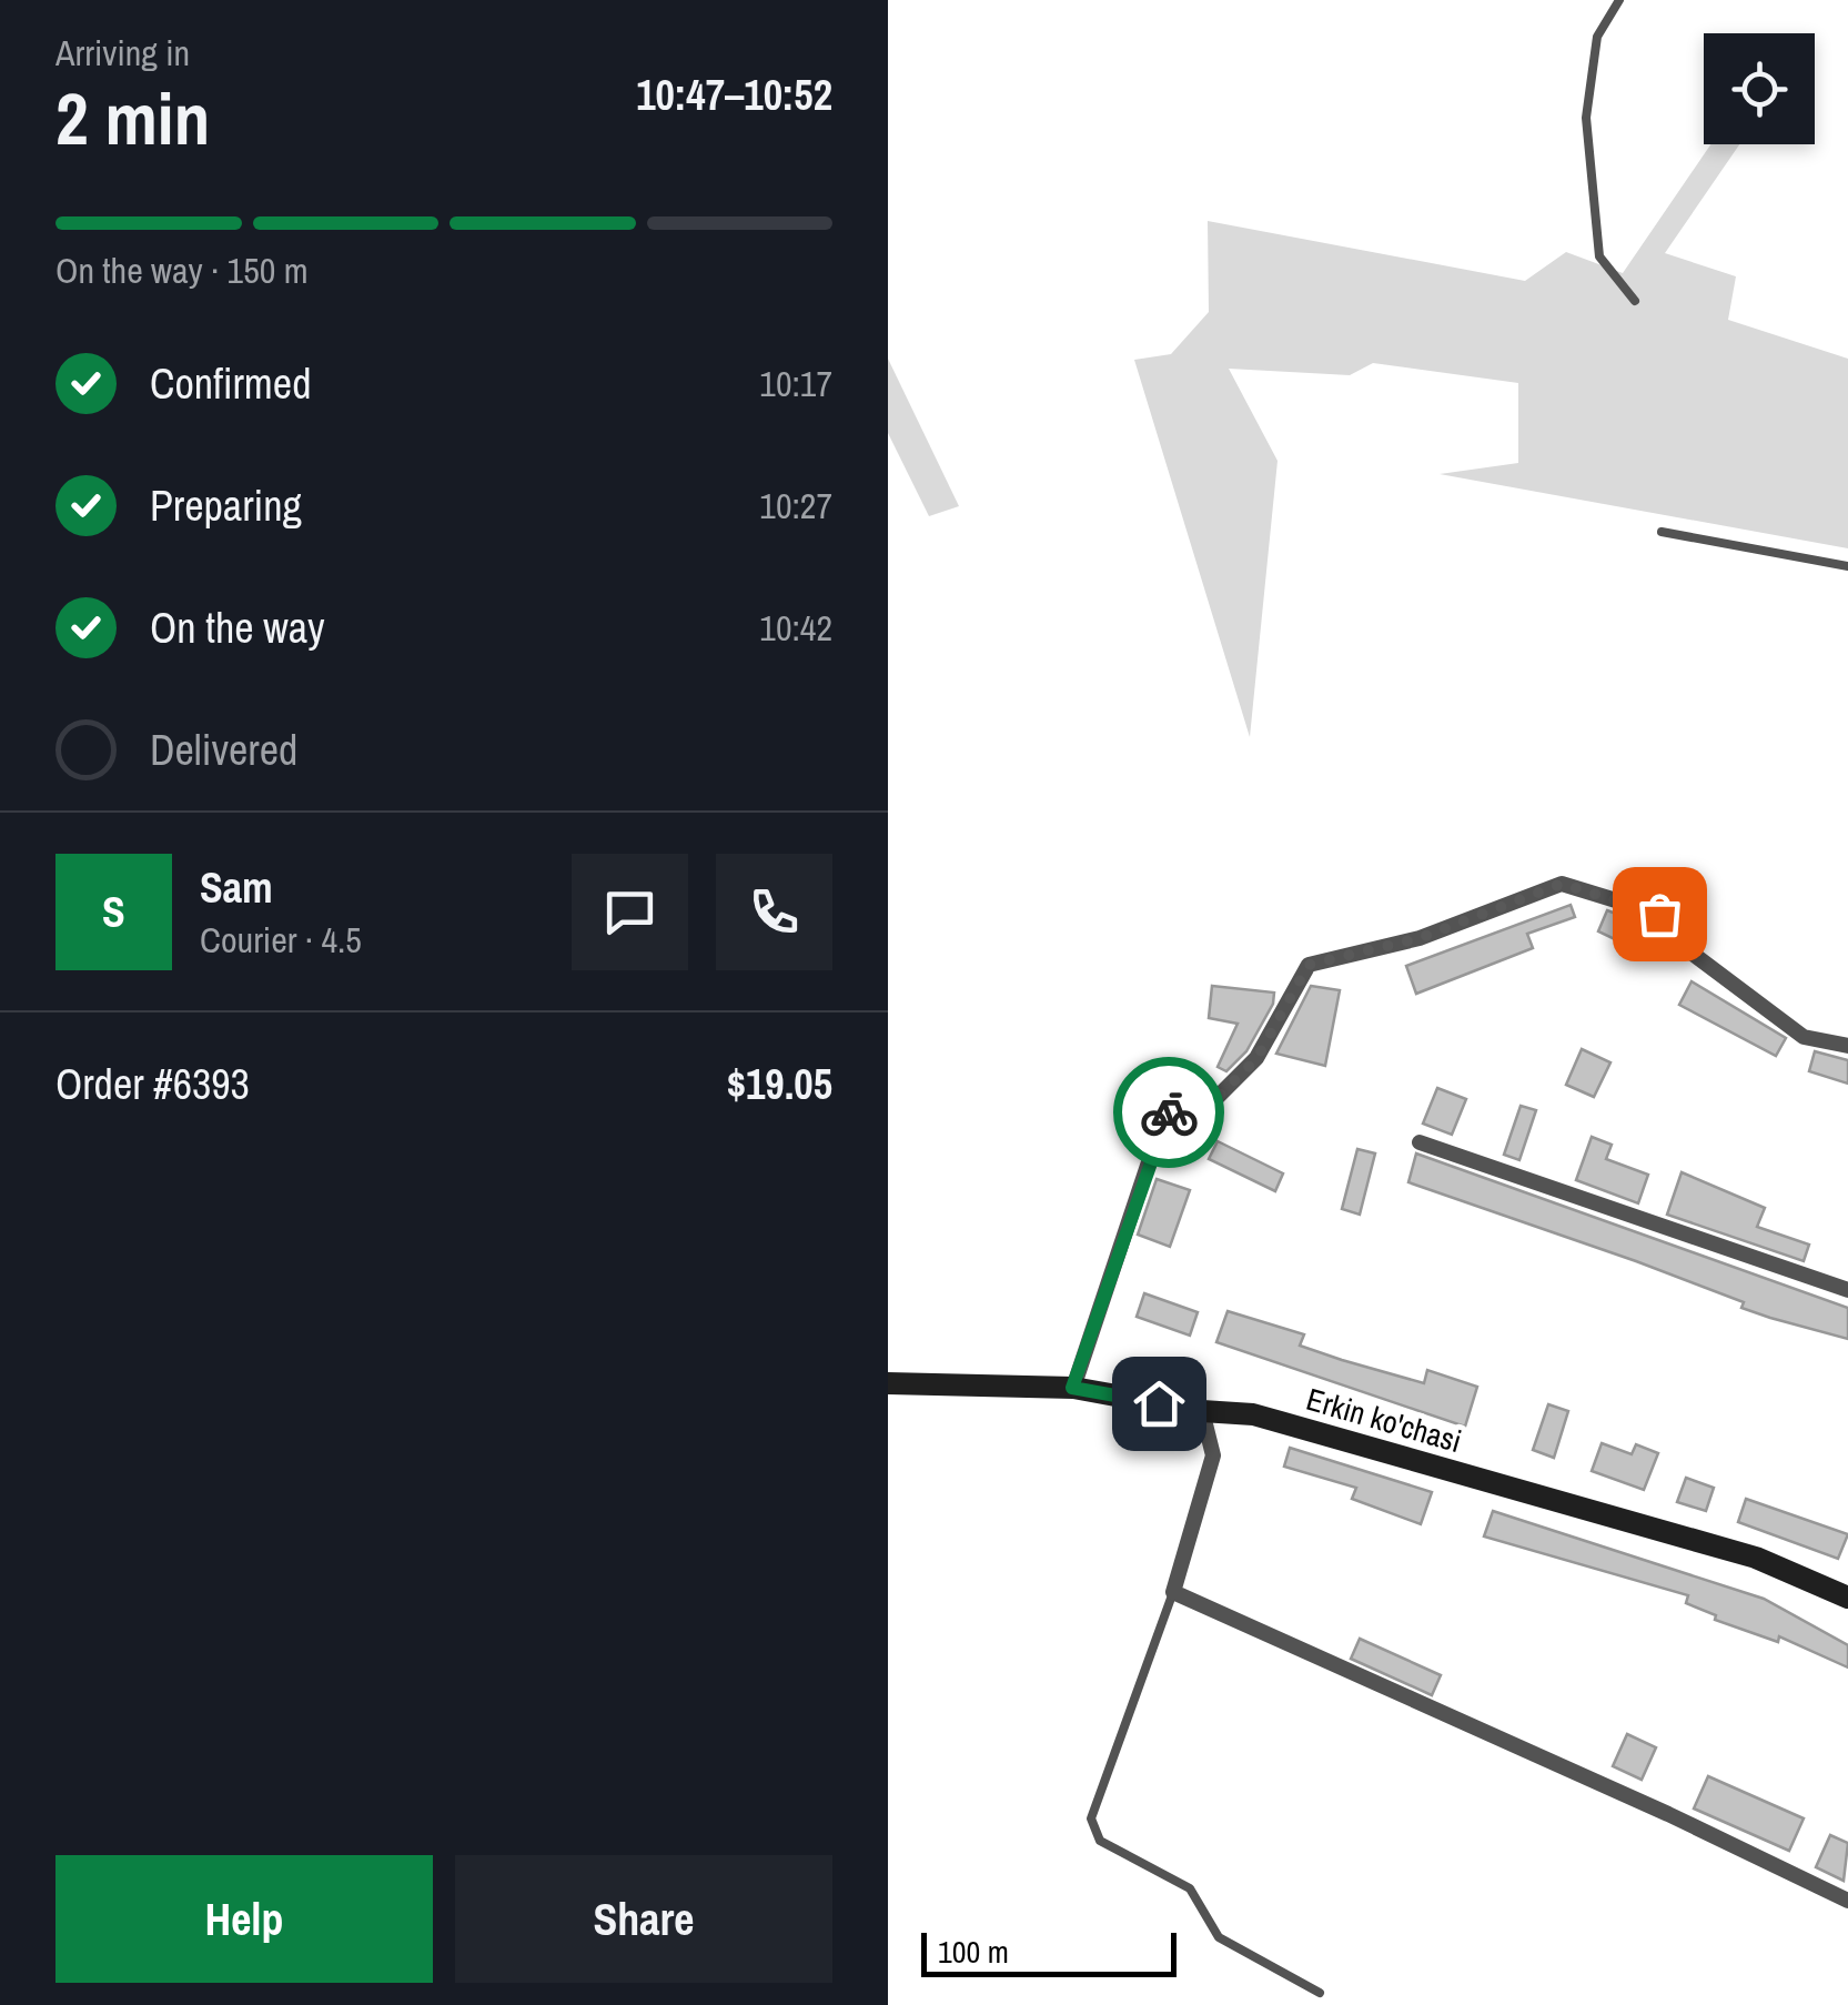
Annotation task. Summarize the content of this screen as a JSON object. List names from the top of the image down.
{
  "streets": {
    "main road": ["Erkin ko'chasi"]
  },
  "scale_bar": "100 m",
  "page": {
    "heading": ["2 min", "Arriving in", "10:47–10:52"],
    "panel": [
      "Sam",
      "Courier · 4.5",
      "Order #6393",
      "$19.05"
    ],
    "bar": "On the way · 150 m",
    "list": [
      ["Confirmed", "10:17"],
      ["Preparing", "10:27"],
      ["On the way", "10:42"],
      "Delivered"
    ],
    "round": "S",
    "buttons": ["Help", "Share"],
    "scale": "100 m"
  }
}
